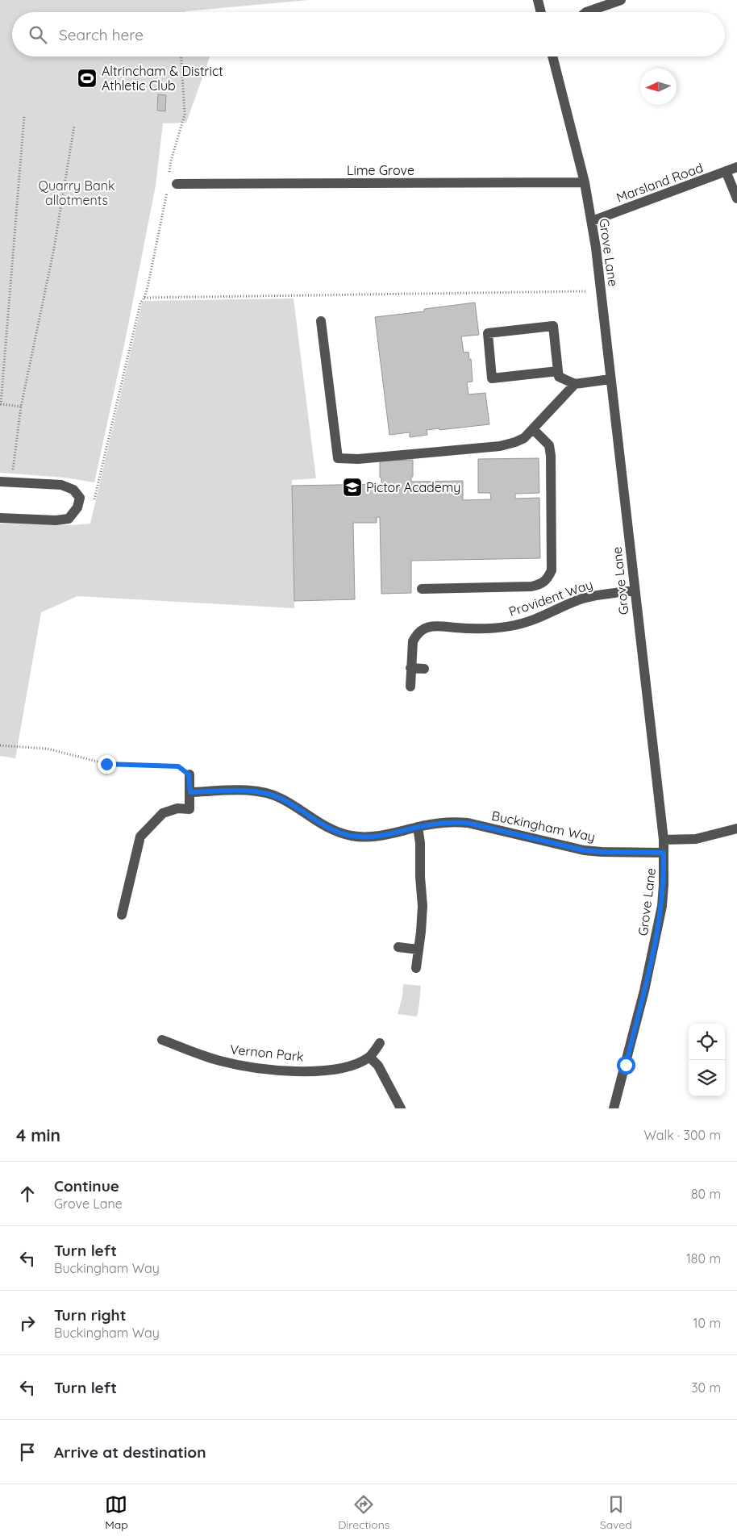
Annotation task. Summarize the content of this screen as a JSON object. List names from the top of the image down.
{
  "streets": {
    "street": [
      "Lime Grove",
      "Marsland Road",
      "Grove Lane",
      "Provident Way",
      "Buckingham Way",
      "Vernon Park"
    ]
  },
  "crossings": [
    ["Lime Grove", "Grove Lane"],
    ["Marsland Road", "Grove Lane"],
    ["Grove Lane", "Provident Way"],
    ["Grove Lane", "Buckingham Way"]
  ],
  "parks": ["Quarry Bank allotments"],
  "places": {
    "sports": ["Altrincham & District Athletic Club"],
    "school or university": ["Pictor Academy"]
  },
  "north": "left",
  "page": {
    "search": "Search here",
    "heading": ["4 min", "Walk · 300 m"],
    "list": [
      ["Continue", "Grove Lane", "80 m"],
      ["Turn left", "Buckingham Way", "180 m"],
      ["Turn right", "Buckingham Way", "10 m"],
      ["Turn left", "30 m"],
      "Arrive at destination"
    ],
    "nav": ["Map", "Directions", "Saved"]
  }
}
